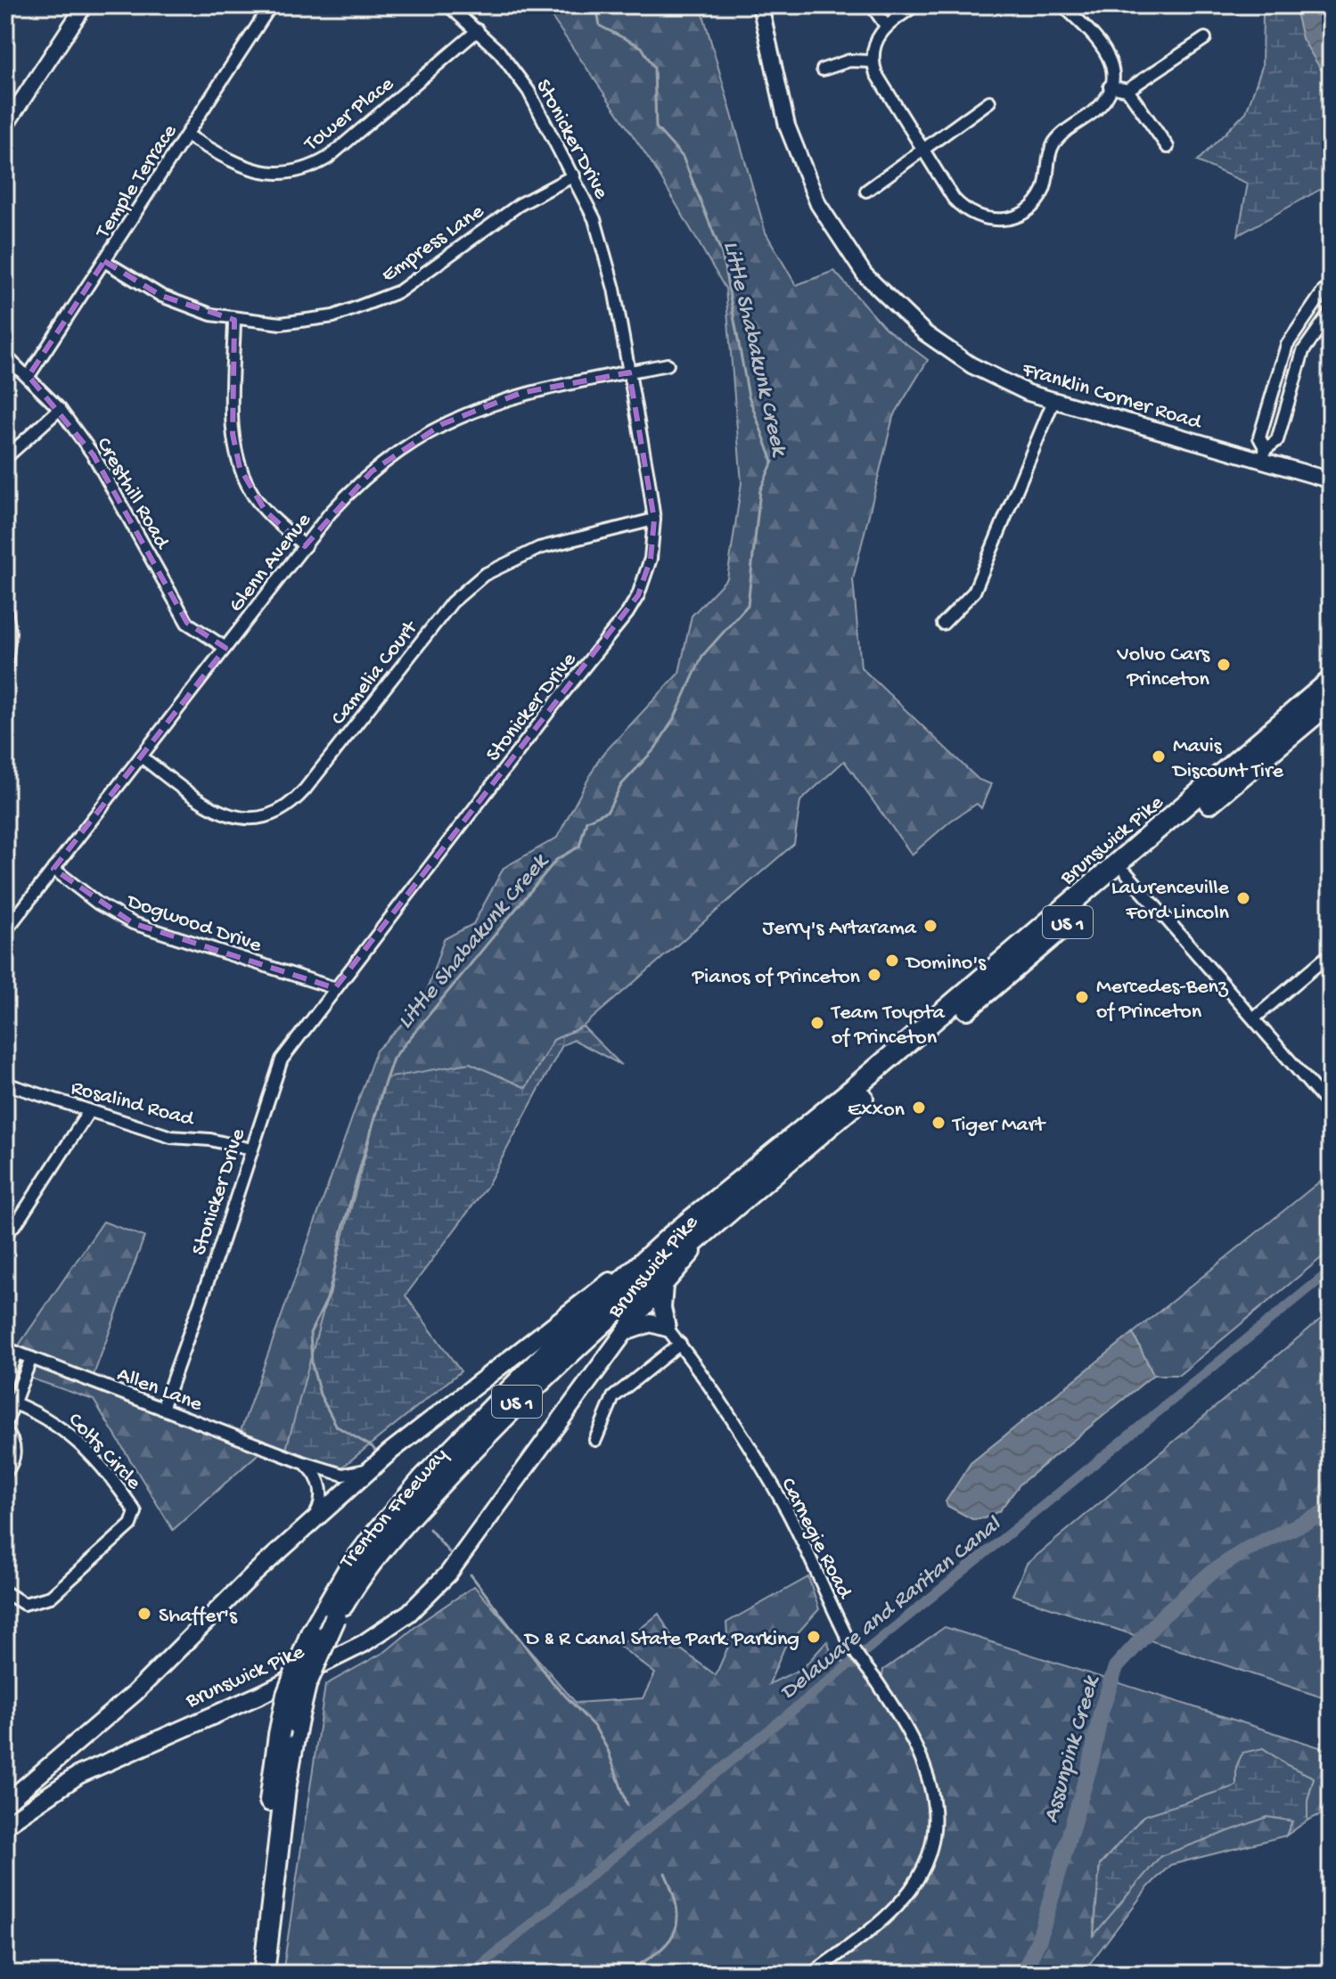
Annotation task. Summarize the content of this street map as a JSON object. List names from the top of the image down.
{
  "streets": {
    "highway": ["Brunswick Pike", "US 1", "Trenton Freeway"],
    "main road": ["Franklin Corner Road"],
    "street": [
      "Tower Place",
      "Stonicker Drive",
      "Temple Terrace",
      "Empress Lane",
      "Cresthill Road",
      "Glenn Avenue",
      "Camelia Court",
      "Dogwood Drive",
      "Rosalind Road",
      "Allen Lane",
      "Colts Circle",
      "Carnegie Road"
    ]
  },
  "crossings": [
    ["Tower Place", "Stonicker Drive"],
    ["Tower Place", "Temple Terrace"],
    ["Stonicker Drive", "Empress Lane"],
    ["Stonicker Drive", "Glenn Avenue"],
    ["Stonicker Drive", "Camelia Court"],
    ["Stonicker Drive", "Dogwood Drive"],
    ["Stonicker Drive", "Rosalind Road"],
    ["Stonicker Drive", "Allen Lane"],
    ["Temple Terrace", "Empress Lane"],
    ["Temple Terrace", "Cresthill Road"],
    ["Cresthill Road", "Glenn Avenue"],
    ["Glenn Avenue", "Camelia Court"],
    ["Glenn Avenue", "Dogwood Drive"],
    ["Brunswick Pike", "Allen Lane"],
    ["Brunswick Pike", "Trenton Freeway"]
  ],
  "water": ["Little Shabakunk Creek", "Delaware and Raritan Canal", "Assunpink Creek"],
  "places": [
    "Volvo Cars Princeton",
    "Mavis Discount Tire",
    "Lawrenceville Ford Lincoln",
    "Jerry's Artarama",
    "Domino's",
    "Pianos of Princeton",
    "Mercedes-Benz of Princeton",
    "Team Toyota of Princeton",
    "Exxon",
    "Tiger Mart",
    "Shaffer's",
    "D & R Canal State Park Parking"
  ]
}
